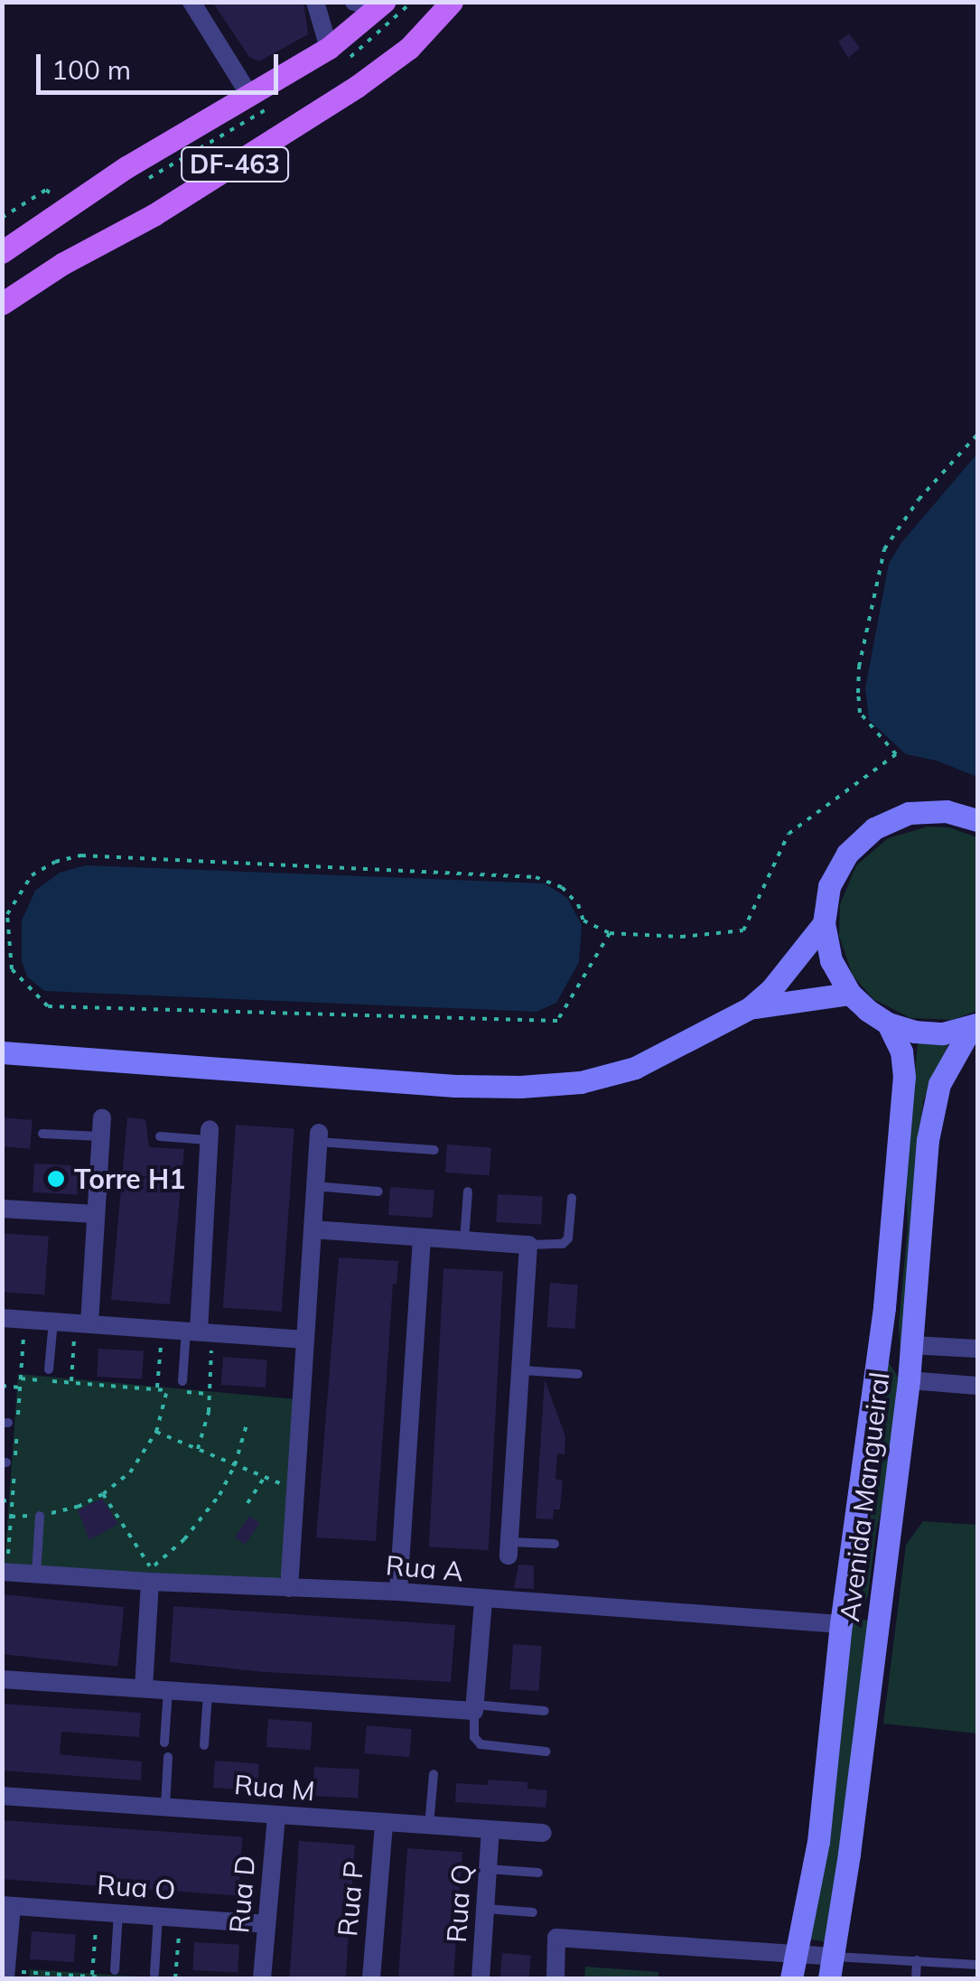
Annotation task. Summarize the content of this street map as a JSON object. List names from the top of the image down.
{
  "streets": {
    "main road": ["DF-463"],
    "street": [
      "Avenida Mangueiral",
      "Rua A",
      "Rua M",
      "Rua O",
      "Rua D",
      "Rua P",
      "Rua Q"
    ]
  },
  "crossings": [
    ["Avenida Mangueiral", "Rua A"],
    ["Rua M", "Rua D"],
    ["Rua M", "Rua P"],
    ["Rua M", "Rua Q"],
    ["Rua O", "Rua D"]
  ],
  "places": ["Torre H1"],
  "scale_bar": "100 m"
}
